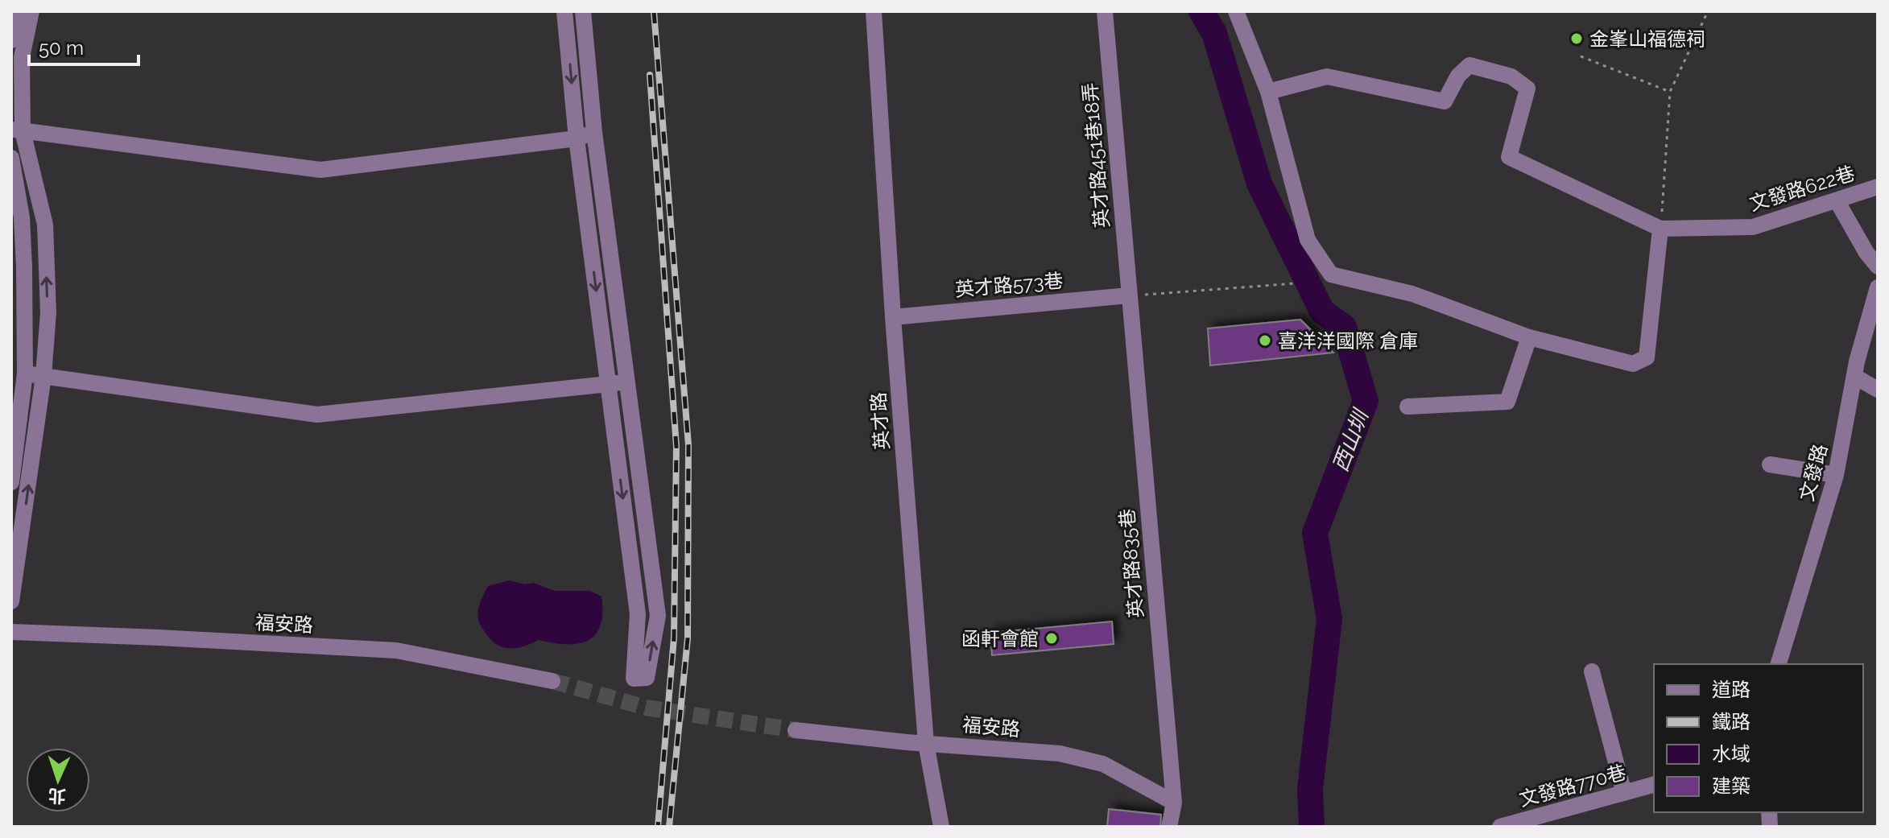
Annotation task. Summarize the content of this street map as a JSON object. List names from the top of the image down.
{
  "streets": {
    "street": [
      "英才路451巷18弄",
      "文發路622巷",
      "英才路573巷",
      "英才路",
      "文發路",
      "英才路835巷",
      "福安路",
      "文發路770巷"
    ]
  },
  "crossings": [
    ["英才路451巷18弄", "英才路573巷"],
    ["英才路451巷18弄", "英才路835巷"],
    ["英才路573巷", "英才路"],
    ["英才路573巷", "英才路835巷"],
    ["英才路", "福安路"],
    ["英才路835巷", "福安路"]
  ],
  "water": ["西山圳"],
  "places": ["金峯山福德祠", "喜洋洋國際 倉庫", "函軒會館"],
  "legend": [
    "道路",
    "鐵路",
    "水域",
    "建築"
  ],
  "scale_bar": "50 m",
  "north": "bottom"
}
